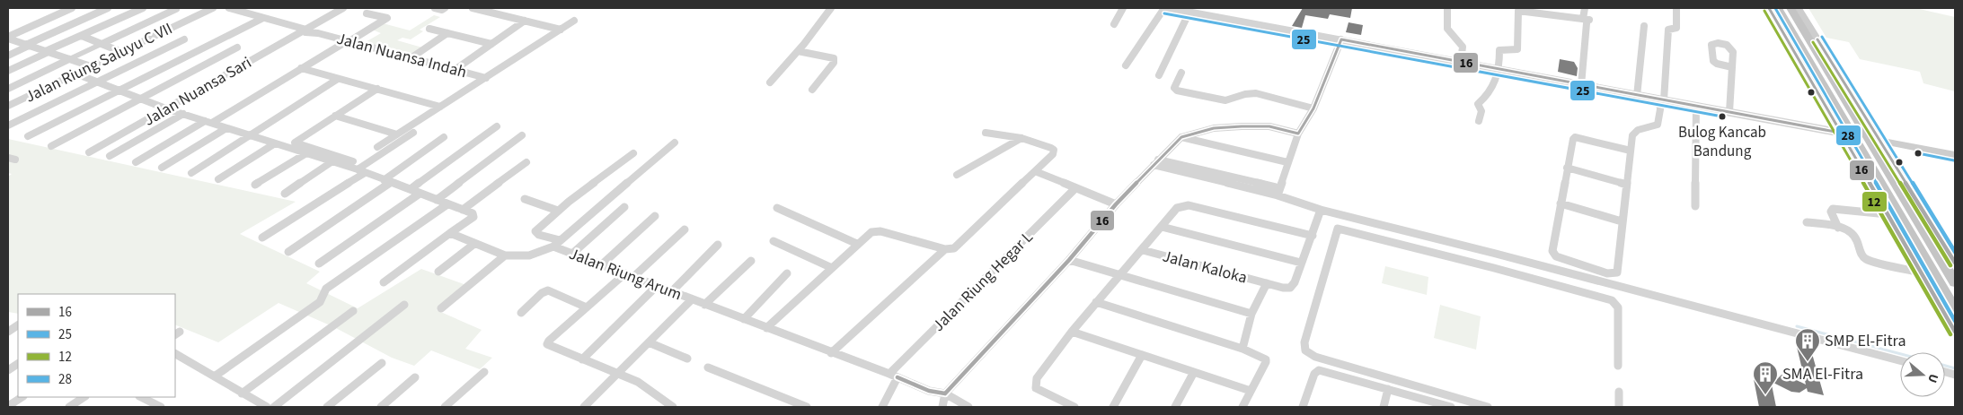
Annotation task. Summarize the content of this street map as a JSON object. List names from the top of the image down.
{
  "streets": {
    "street": [
      "Jalan Nuansa Indah",
      "Jalan Riung Saluyu C VII",
      "Jalan Nuansa Sari",
      "Jalan Kaloka",
      "Jalan Riung Arum",
      "Jalan Riung Hegar L"
    ]
  },
  "crossings": [
    ["Jalan Nuansa Indah", "Jalan Nuansa Sari"],
    ["Jalan Riung Arum", "Jalan Riung Hegar L"]
  ],
  "places": {
    "other": ["Bulog Kancab Bandung"],
    "building": ["SMP El-Fitra", "SMA El-Fitra"]
  },
  "lines": [
    "transit line 16",
    "transit line 28",
    "transit line 12",
    "transit line 25"
  ],
  "legend": [
    "16",
    "25",
    "12",
    "28"
  ],
  "north": "right"
}
